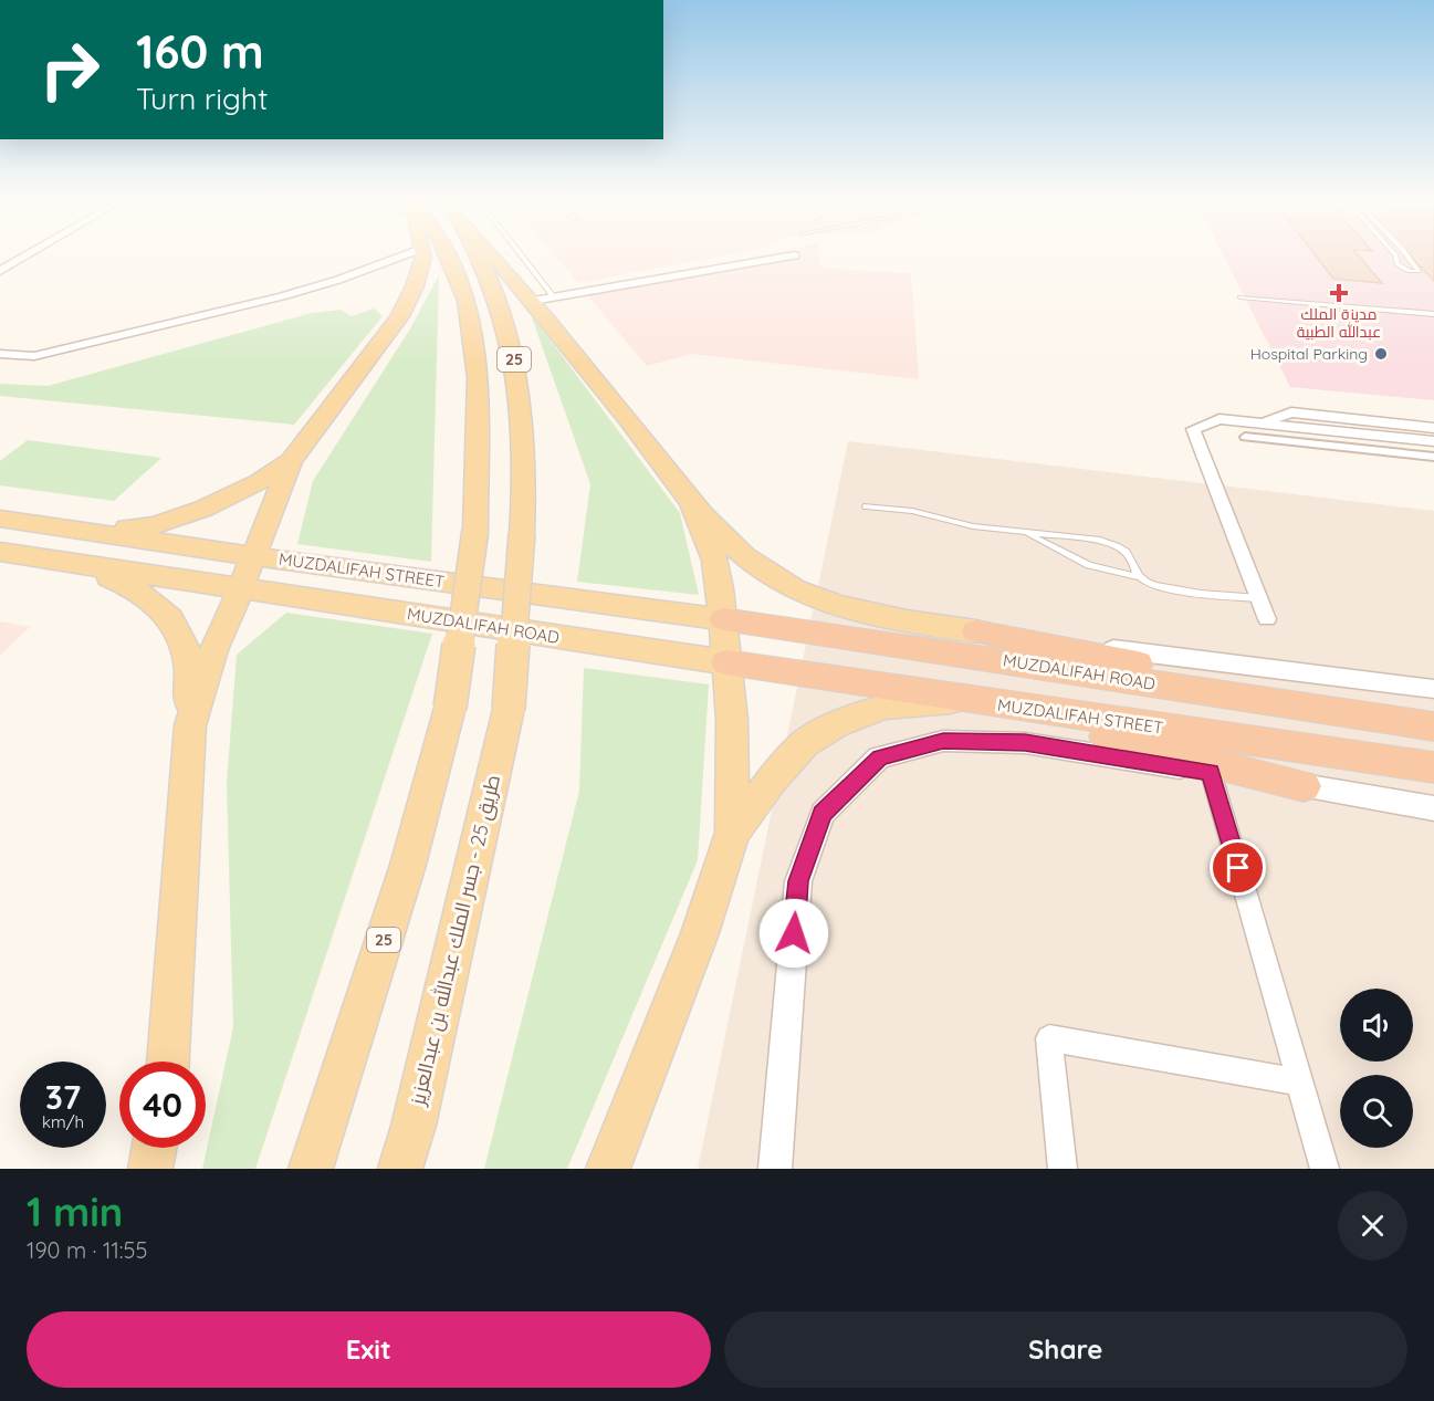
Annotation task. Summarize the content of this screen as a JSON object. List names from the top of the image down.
{
  "streets": {
    "highway": ["MUZDALIFAH STREET", "MUZDALIFAH ROAD"],
    "main road": ["25", "طريق 25 - جسر الملك عبدالله بن عبدالعزيز"]
  },
  "crossings": [
    ["MUZDALIFAH STREET", "MUZDALIFAH ROAD"]
  ],
  "places": {
    "health": ["مدينة الملك عبدالله الطبية"],
    "other": ["Hospital Parking"]
  },
  "page": {
    "turn": ["160 m", "Turn right"],
    "speed": "37 km/h",
    "limit": "40",
    "heading": ["1 min", "190 m · 11:55"],
    "buttons": ["Exit", "Share"]
  }
}
